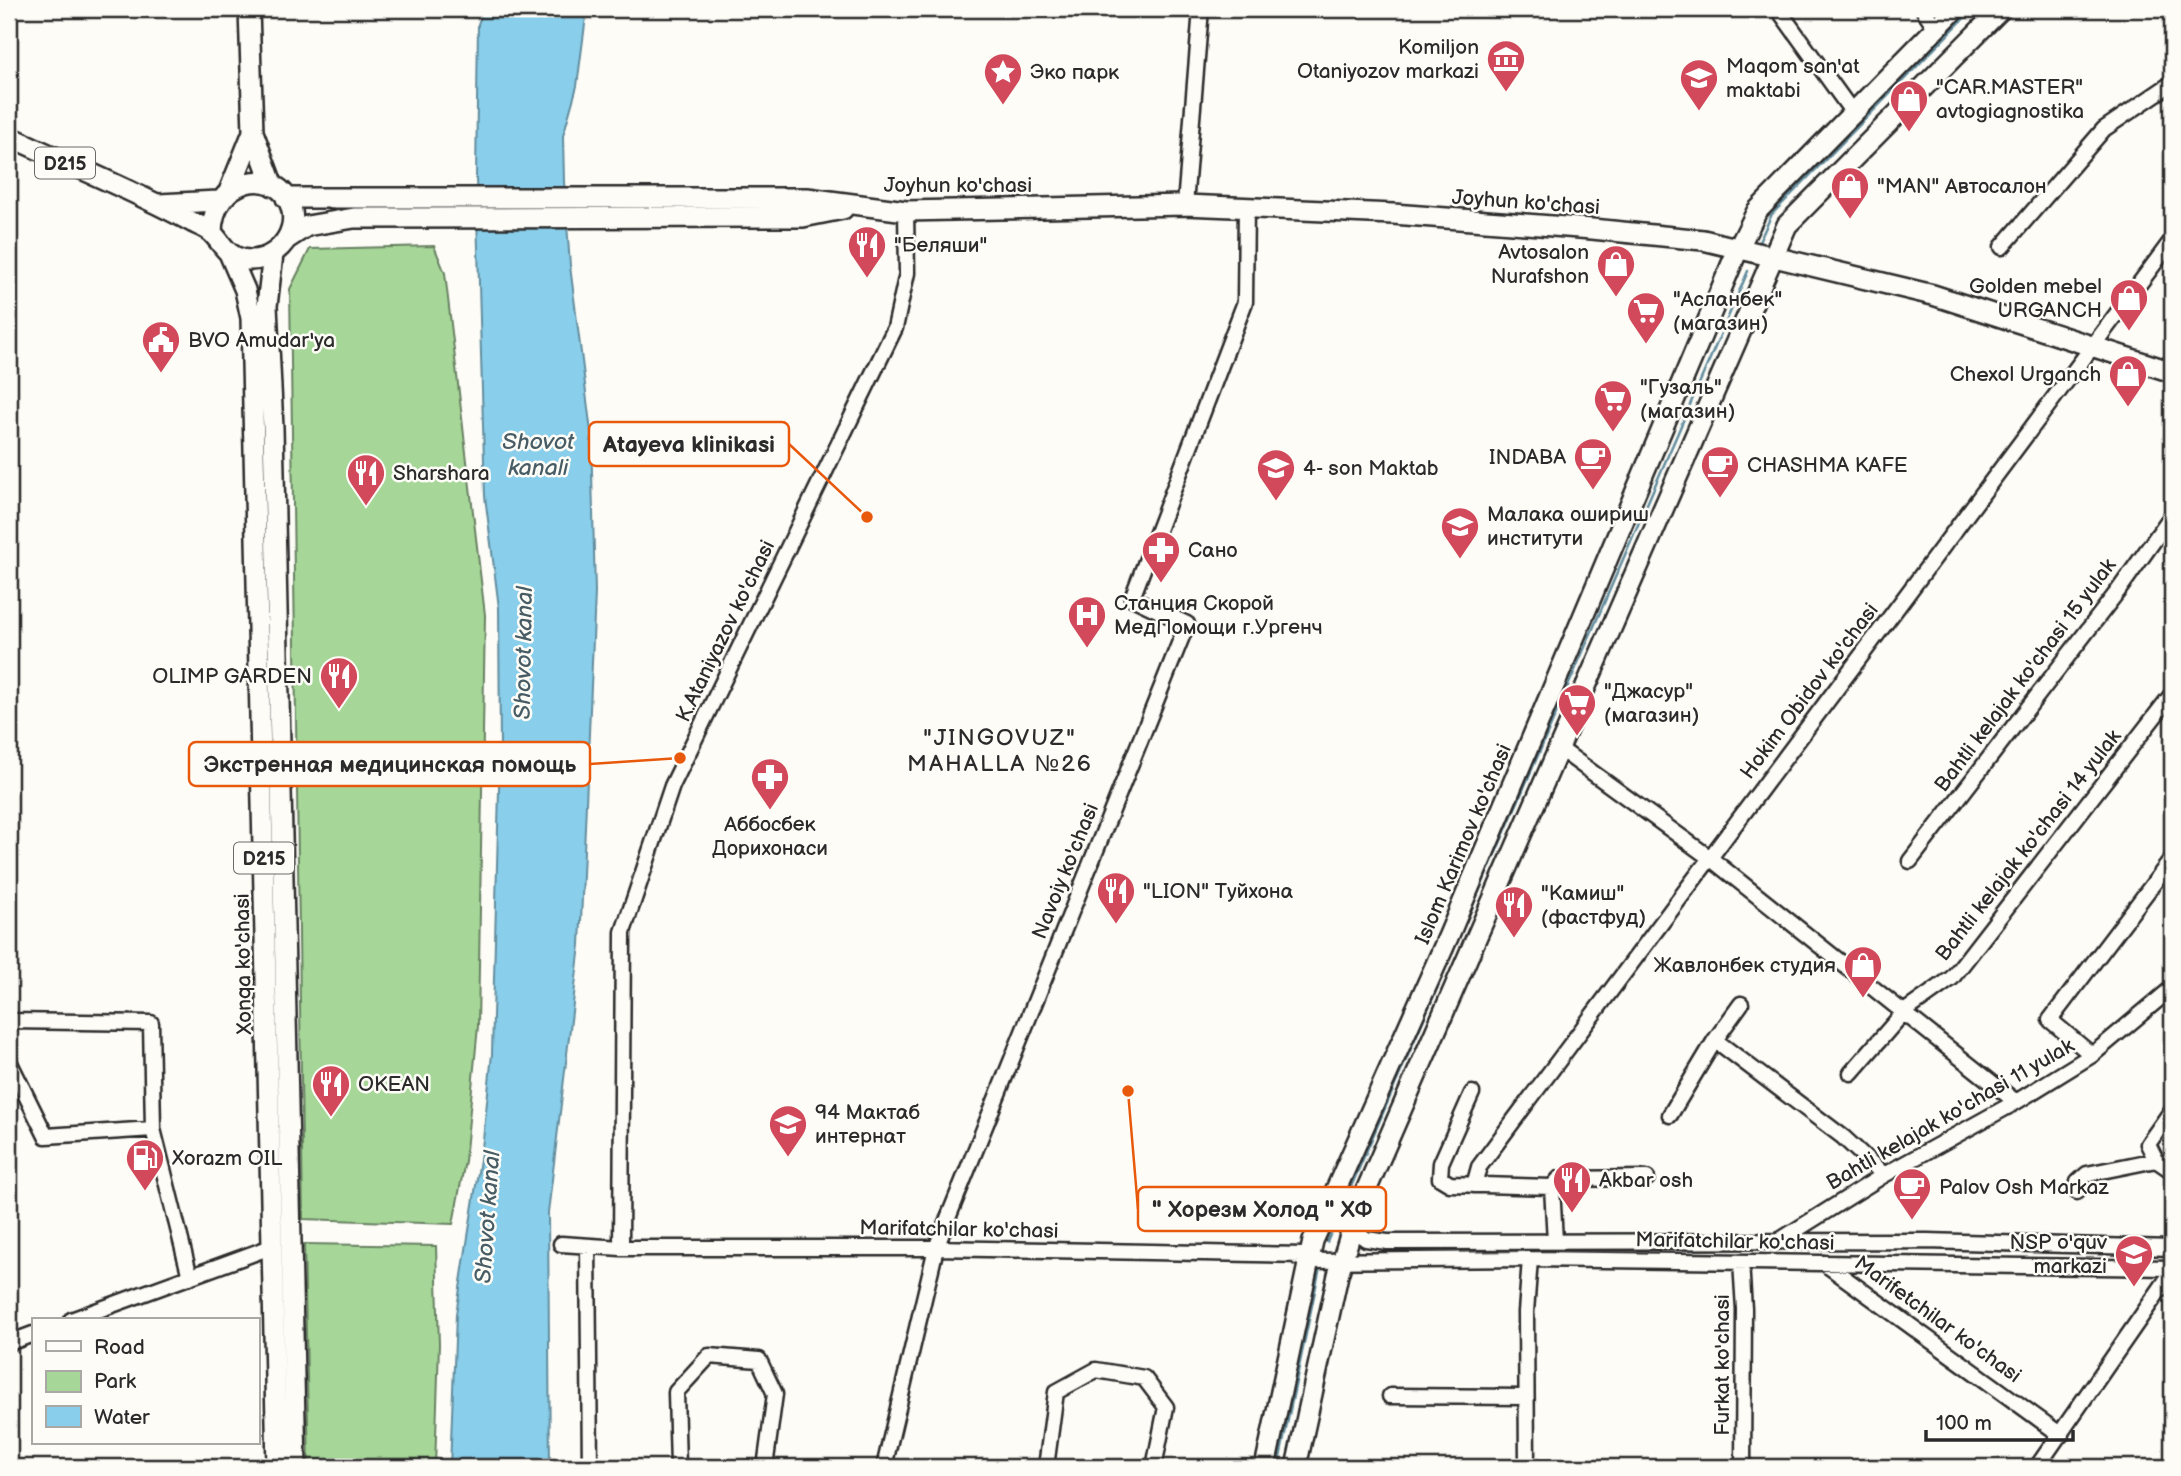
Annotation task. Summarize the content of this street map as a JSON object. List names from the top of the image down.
{
  "streets": {
    "main road": [
      "D215",
      "Joyhun ko'chasi",
      "Islom Karimov ko'chasi",
      "Xonqa ko'chasi"
    ],
    "street": [
      "K.Ataniyazov ko'chasi",
      "Bahtli kelajak ko'chasi 15 yulak",
      "Hokim Obidov ko'chasi",
      "Bahtli kelajak ko'chasi 14 yulak",
      "Navoiy ko'chasi",
      "Bahtli kelajak ko'chasi 11 yulak",
      "Marifatchilar ko'chasi",
      "Marifetchilar ko'chasi",
      "Furkat ko'chasi"
    ]
  },
  "crossings": [
    ["D215", "Xonqa ko'chasi"],
    ["Joyhun ko'chasi", "K.Ataniyazov ko'chasi"],
    ["Joyhun ko'chasi", "Hokim Obidov ko'chasi"],
    ["Joyhun ko'chasi", "Islom Karimov ko'chasi"],
    ["Joyhun ko'chasi", "Navoiy ko'chasi"],
    ["K.Ataniyazov ko'chasi", "Marifatchilar ko'chasi"],
    ["Islom Karimov ko'chasi", "Marifatchilar ko'chasi"],
    ["Navoiy ko'chasi", "Marifatchilar ko'chasi"],
    ["Bahtli kelajak ko'chasi 11 yulak", "Marifatchilar ko'chasi"],
    ["Marifatchilar ko'chasi", "Marifetchilar ko'chasi"],
    ["Marifatchilar ko'chasi", "Furkat ko'chasi"]
  ],
  "districts": ["\"JINGOVUZ\" MAHALLA №26"],
  "water": ["Shovot kanali", "Shovot kanal"],
  "places": {
    "museum": ["Komiljon Otaniyozov markazi"],
    "place": ["Эко парк"],
    "school or university": [
      "Maqom san'at maktabi",
      "4- son Maktab",
      "Малака ошириш институти",
      "94 Мактаб интернат",
      "NSP o'quv markazi"
    ],
    "shop": [
      "\"CAR.MASTER\" avtogiagnostika",
      "\"MAN\" Автосалон",
      "Avtosalon Nurafshon",
      "Golden mebel URGANCH",
      "Chexol Urganch",
      "Жавлонбек студия"
    ],
    "restaurant": [
      "\"Беляши\"",
      "Sharshara",
      "OLIMP GARDEN",
      "\"LION\" Туйхона",
      "\"Камиш\" (фастфуд)",
      "OKEAN",
      "Akbar osh"
    ],
    "supermarket": ["\"Асланбек\" (магазин)", "\"Гузаль\" (магазин)", "\"Джасур\" (магазин)"],
    "public building": ["BVO Amudar'ya"],
    "cafe": ["INDABA", "CHASHMA KAFE", "Palov Osh Markaz"],
    "other": ["Atayeva klinikasi", "Экстренная медицинская помощь", "\" Хорезм Холод \" ХФ"],
    "pharmacy": ["Сано", "Аббосбек Дорихонаси"],
    "hospital": ["Станция Скорой МедПомощи г.Ургенч"],
    "fuel station": ["Xorazm OIL"]
  },
  "legend": ["Road", "Park", "Water"],
  "scale_bar": "100 m"
}
